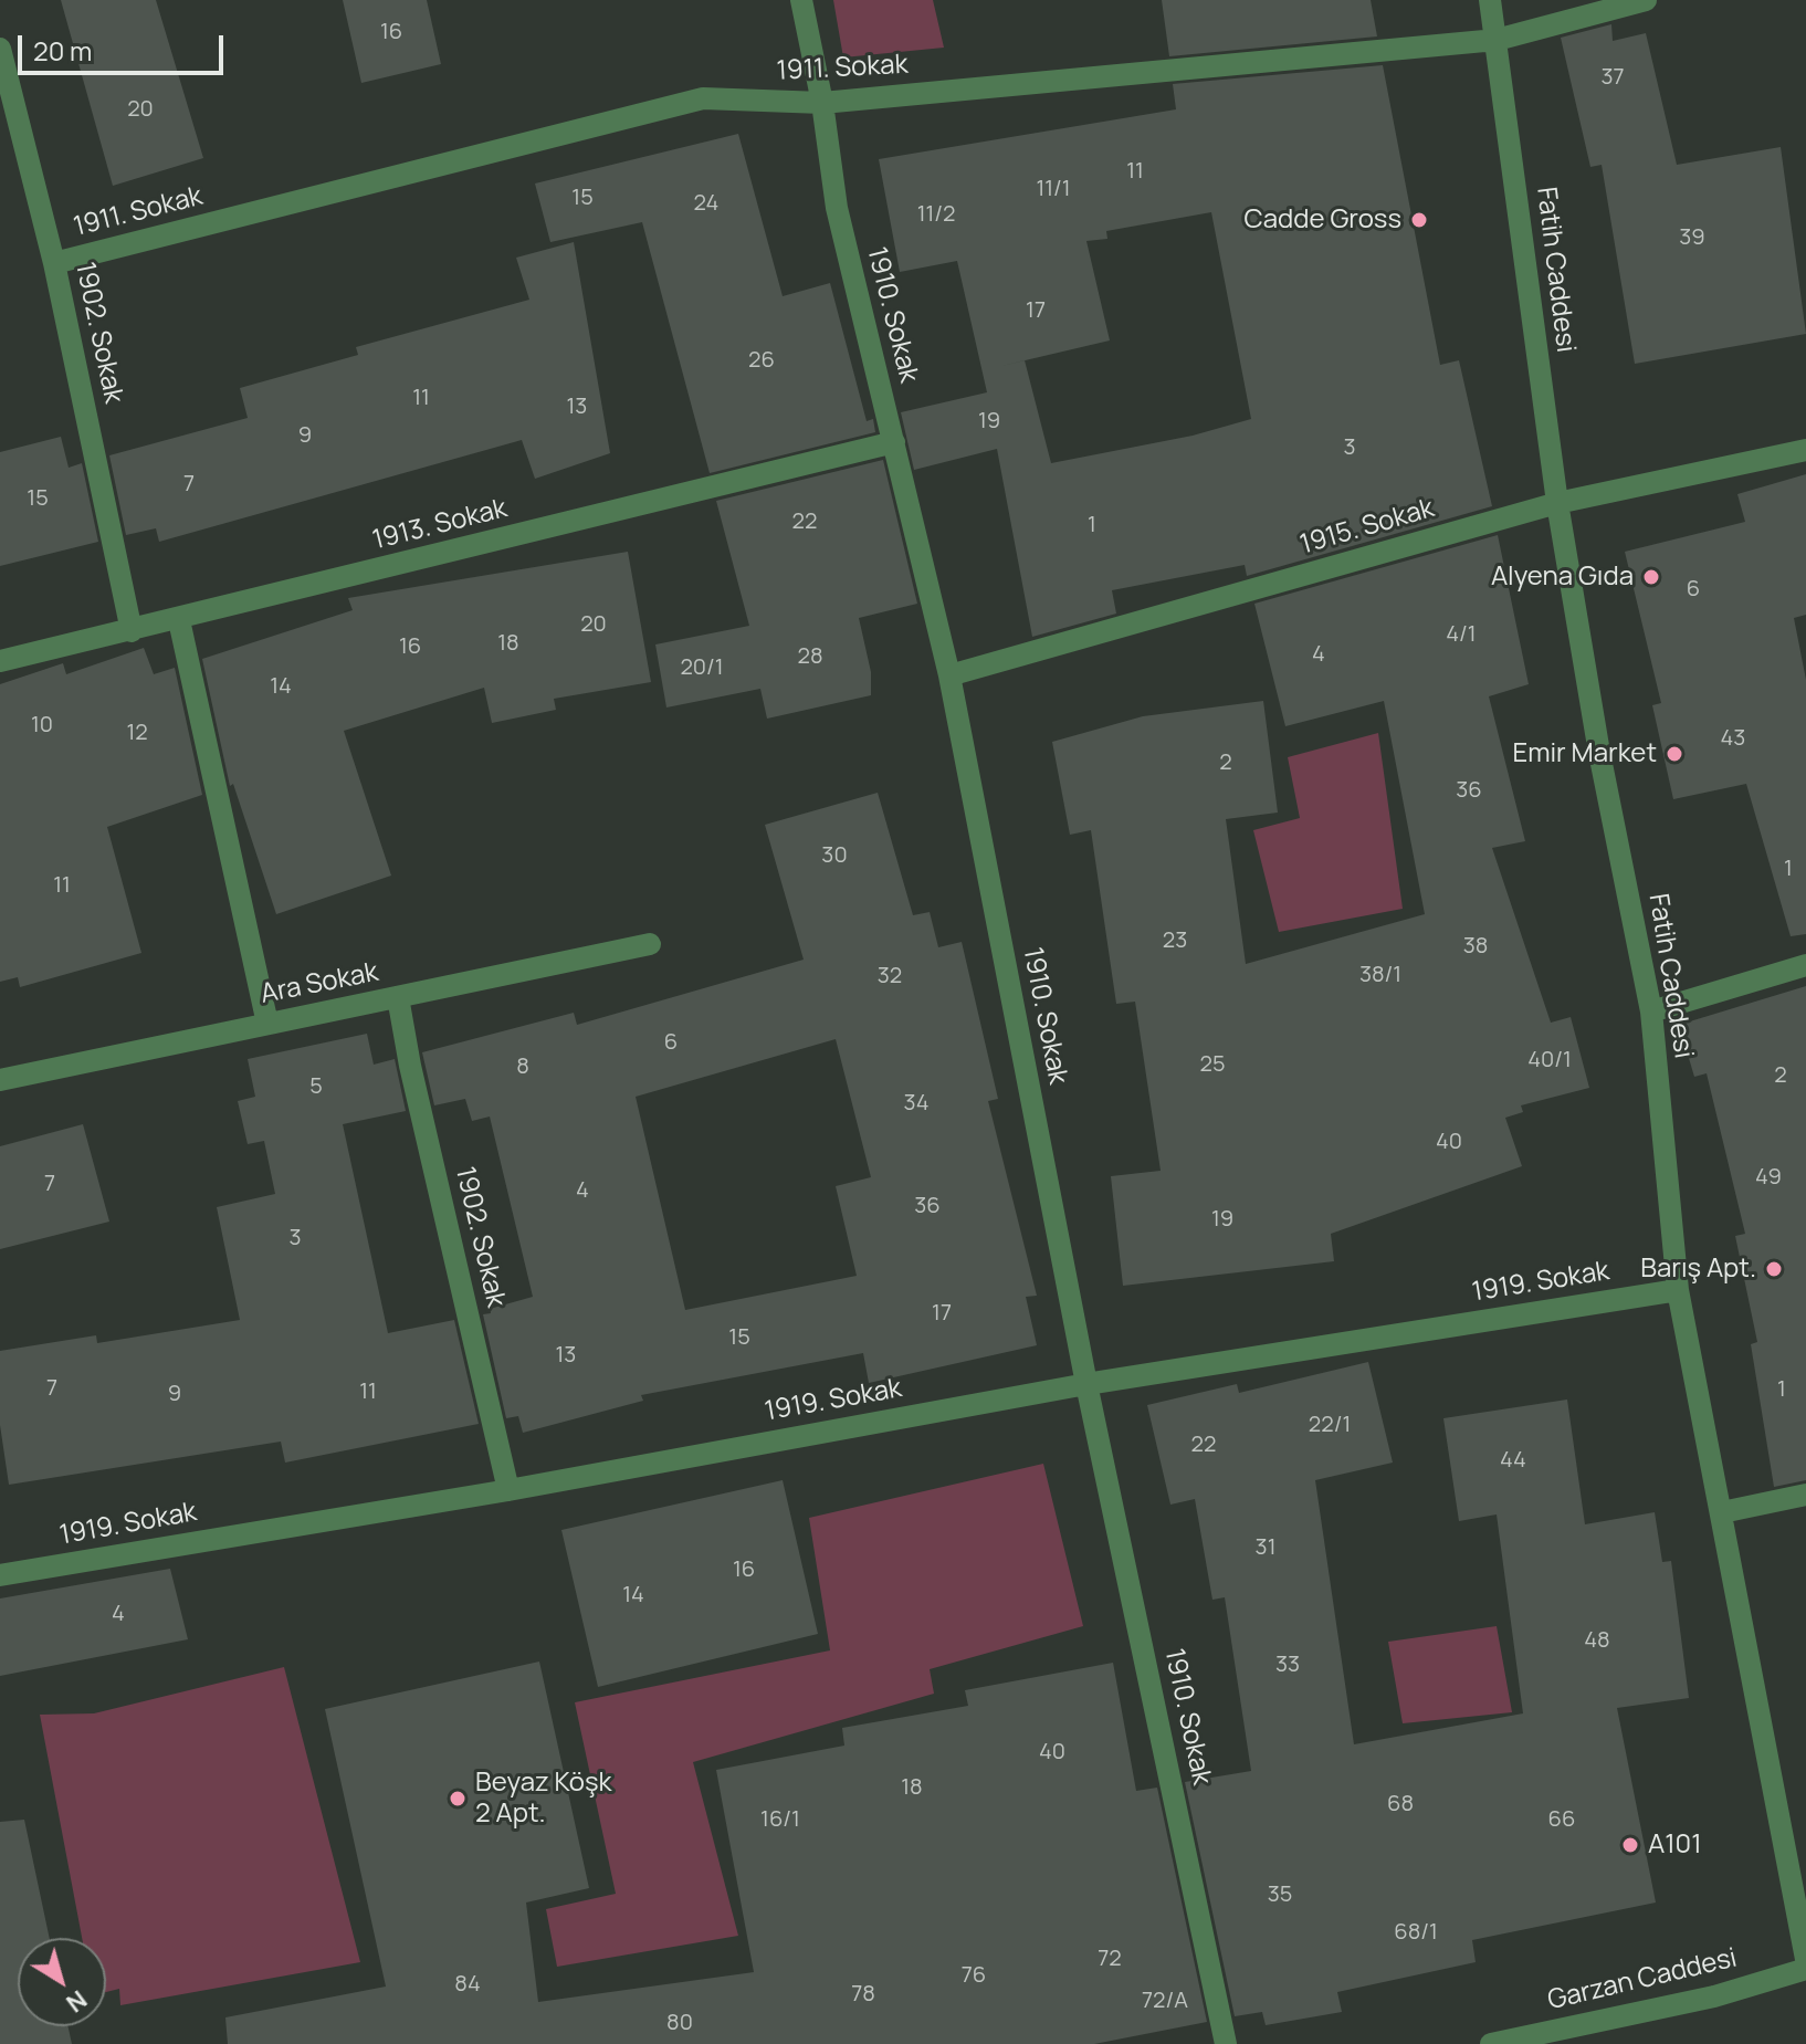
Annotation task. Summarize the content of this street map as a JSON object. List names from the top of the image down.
{
  "streets": {
    "street": [
      "1911. Sokak",
      "Fatih Caddesi",
      "1910. Sokak",
      "1902. Sokak",
      "1913. Sokak",
      "1915. Sokak",
      "Ara Sokak",
      "1919. Sokak",
      "Garzan Caddesi"
    ]
  },
  "crossings": [
    ["1911. Sokak", "Fatih Caddesi"],
    ["1911. Sokak", "1910. Sokak"],
    ["1911. Sokak", "1902. Sokak"],
    ["Fatih Caddesi", "1915. Sokak"],
    ["Fatih Caddesi", "1919. Sokak"],
    ["1910. Sokak", "1913. Sokak"],
    ["1910. Sokak", "1915. Sokak"],
    ["1910. Sokak", "1919. Sokak"],
    ["1902. Sokak", "1913. Sokak"],
    ["1902. Sokak", "Ara Sokak"],
    ["1902. Sokak", "1919. Sokak"]
  ],
  "places": [
    "Cadde Gross",
    "Alyena Gıda",
    "Emir Market",
    "Barış Apt.",
    "Beyaz Köşk 2 Apt.",
    "A101"
  ],
  "house_numbers": [
    "16",
    "37",
    "20",
    "11",
    "11/1",
    "15",
    "24",
    "11/2",
    "39",
    "17",
    "26",
    "11",
    "13",
    "19",
    "9",
    "3",
    "7",
    "15",
    "22",
    "1",
    "6",
    "20",
    "4/1",
    "18",
    "16",
    "4",
    "28",
    "20/1",
    "14",
    "10",
    "12",
    "43",
    "2",
    "36",
    "30",
    "1",
    "11",
    "23",
    "38",
    "38/1",
    "32",
    "6",
    "40/1",
    "25",
    "8",
    "2",
    "5",
    "34",
    "40",
    "49",
    "7",
    "4",
    "36",
    "19",
    "3",
    "17",
    "15",
    "13",
    "7",
    "1",
    "11",
    "9",
    "22/1",
    "22",
    "44",
    "31",
    "16",
    "14",
    "4",
    "48",
    "33",
    "40",
    "18",
    "68",
    "16/1",
    "66",
    "35",
    "68/1",
    "72",
    "76",
    "84",
    "78",
    "72/A",
    "80"
  ],
  "scale_bar": "20 m",
  "north": "bottom right"
}
